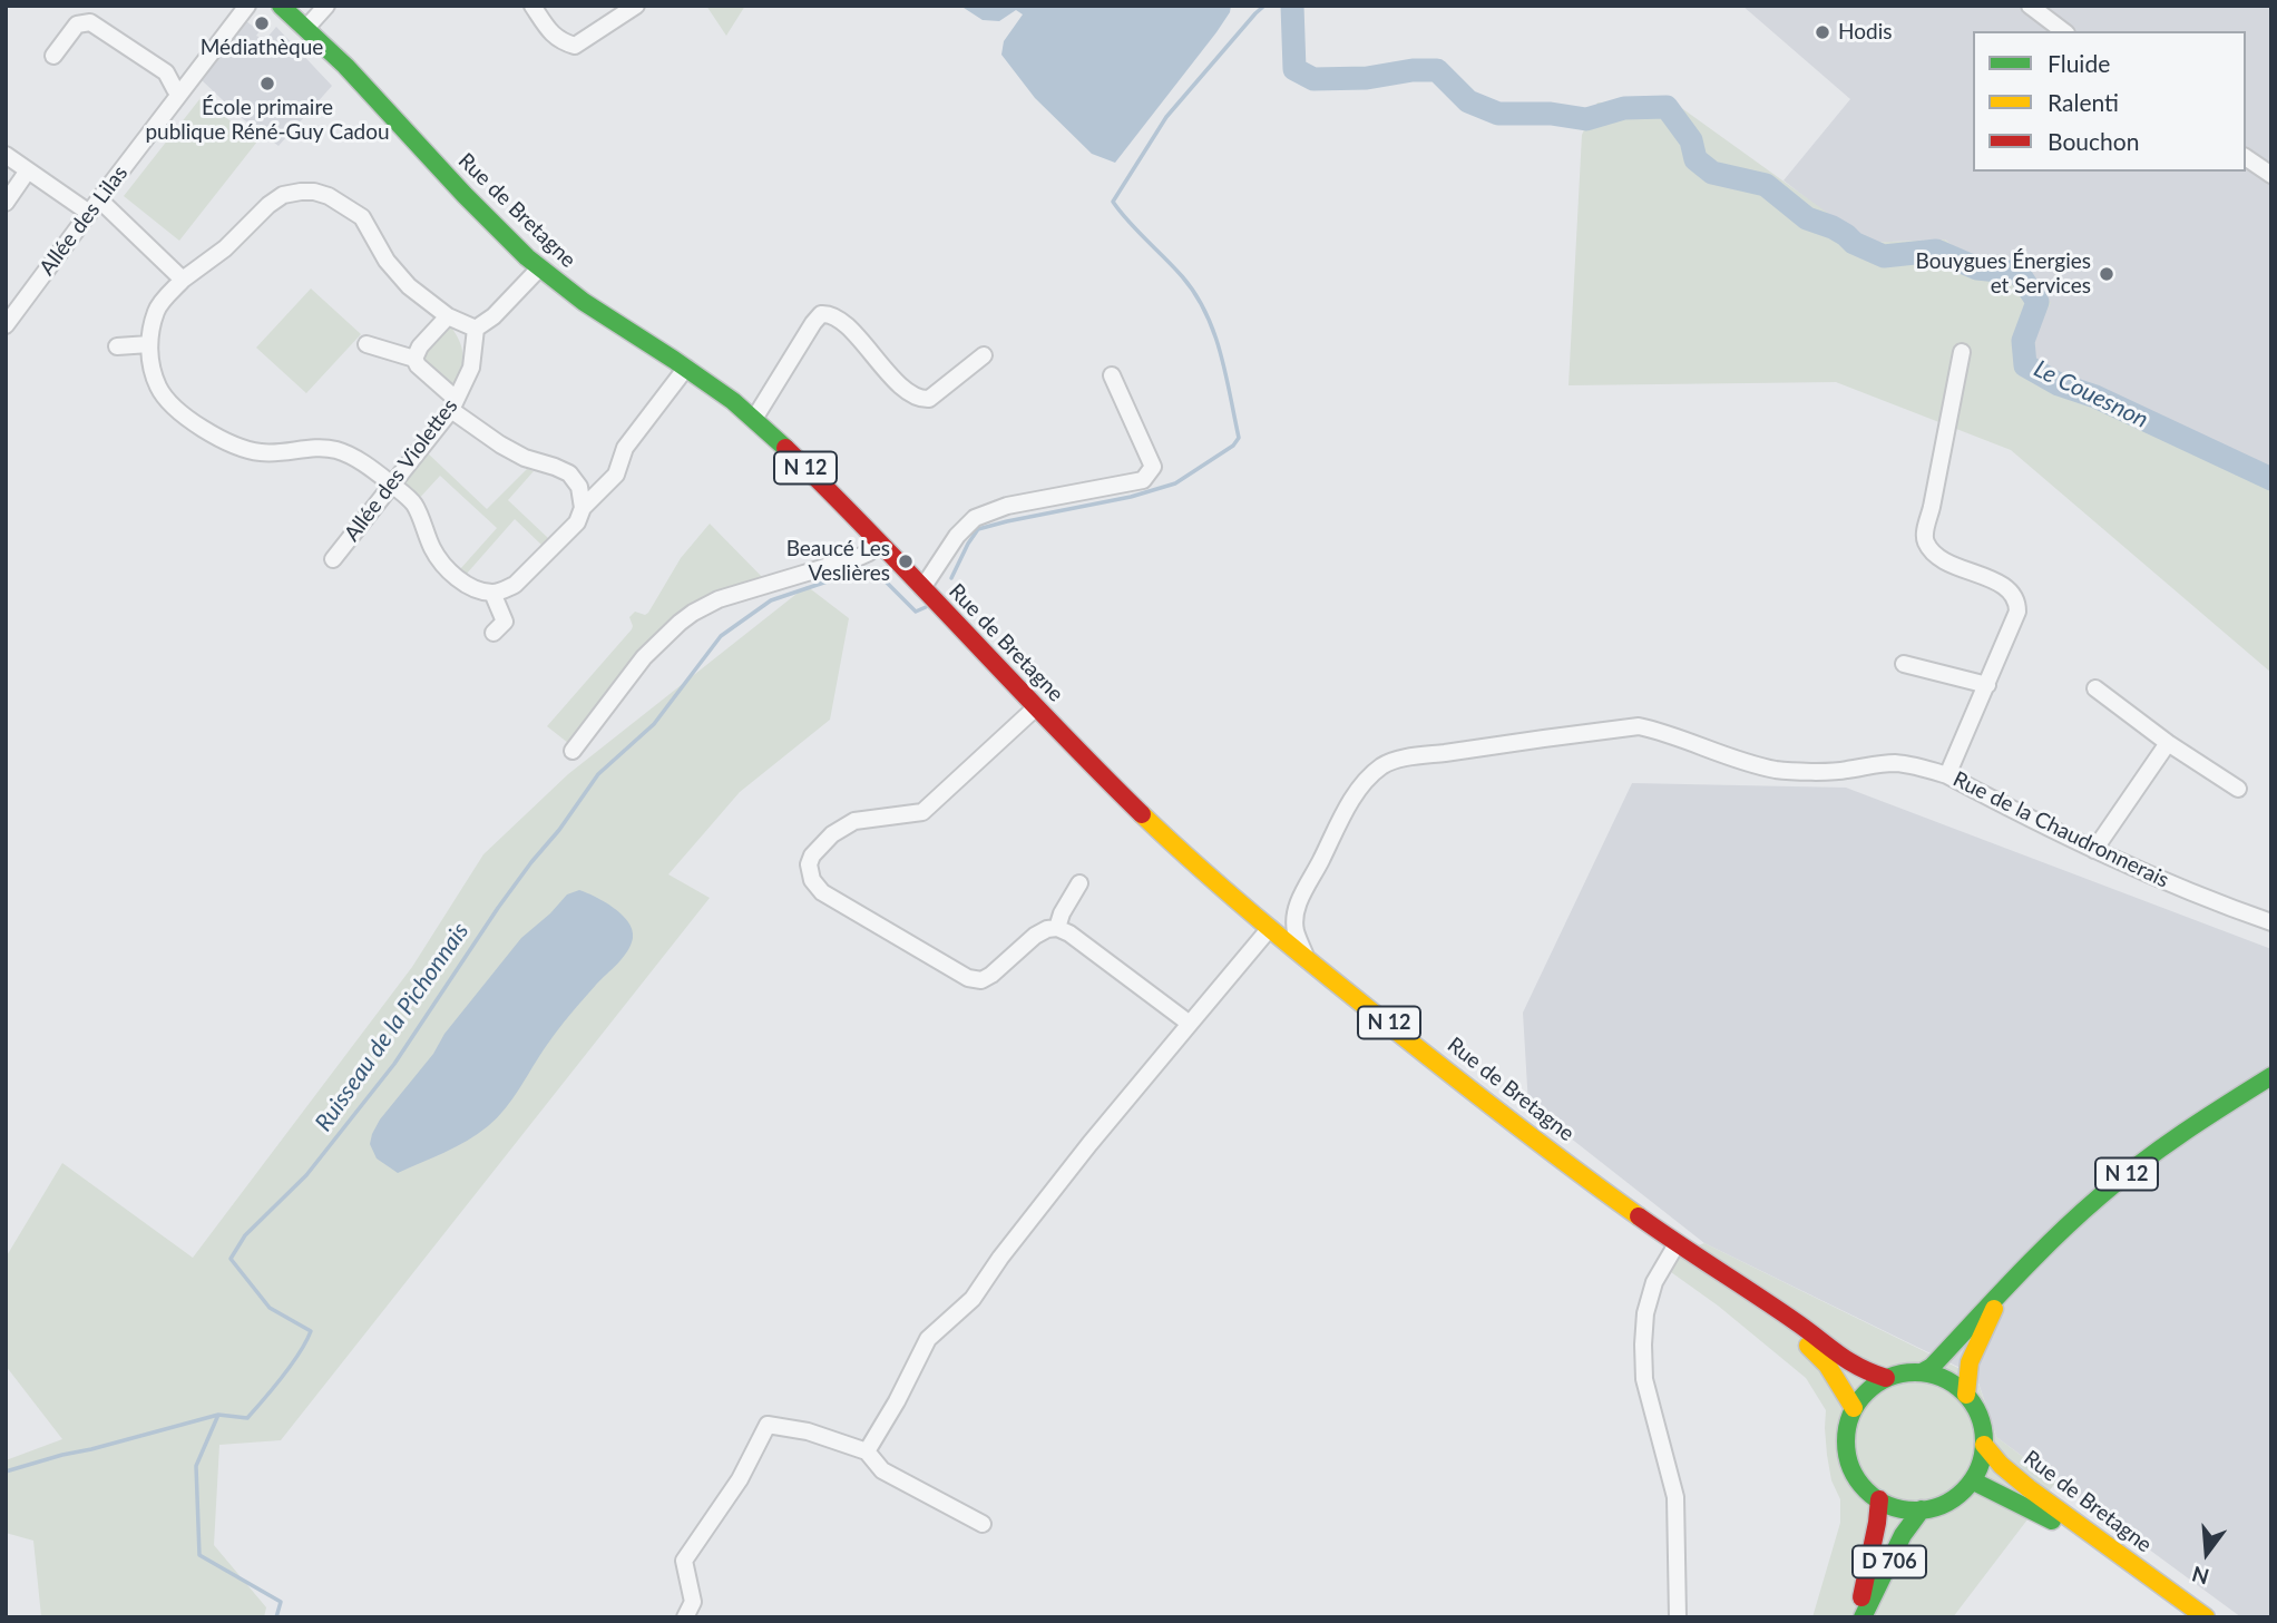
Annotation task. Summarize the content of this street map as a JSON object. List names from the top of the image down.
{
  "streets": {
    "main road": ["Rue de Bretagne", "N 12", "D 706"],
    "street": ["Allée des Lilas", "Allée des Violettes", "Rue de la Chaudronnerais"]
  },
  "crossings": [
    ["Rue de Bretagne", "N 12"],
    ["Rue de Bretagne", "Rue de la Chaudronnerais"],
    ["Rue de Bretagne", "D 706"],
    ["N 12", "D 706"]
  ],
  "water": ["Le Couesnon", "Ruisseau de la Pichonnais"],
  "places": [
    "Médiathèque",
    "Hodis",
    "École primaire publique Réné-Guy Cadou",
    "Bouygues Énergies et Services",
    "Beaucé Les Veslières"
  ],
  "legend": ["Fluide", "Ralenti", "Bouchon"],
  "north": "bottom"
}
